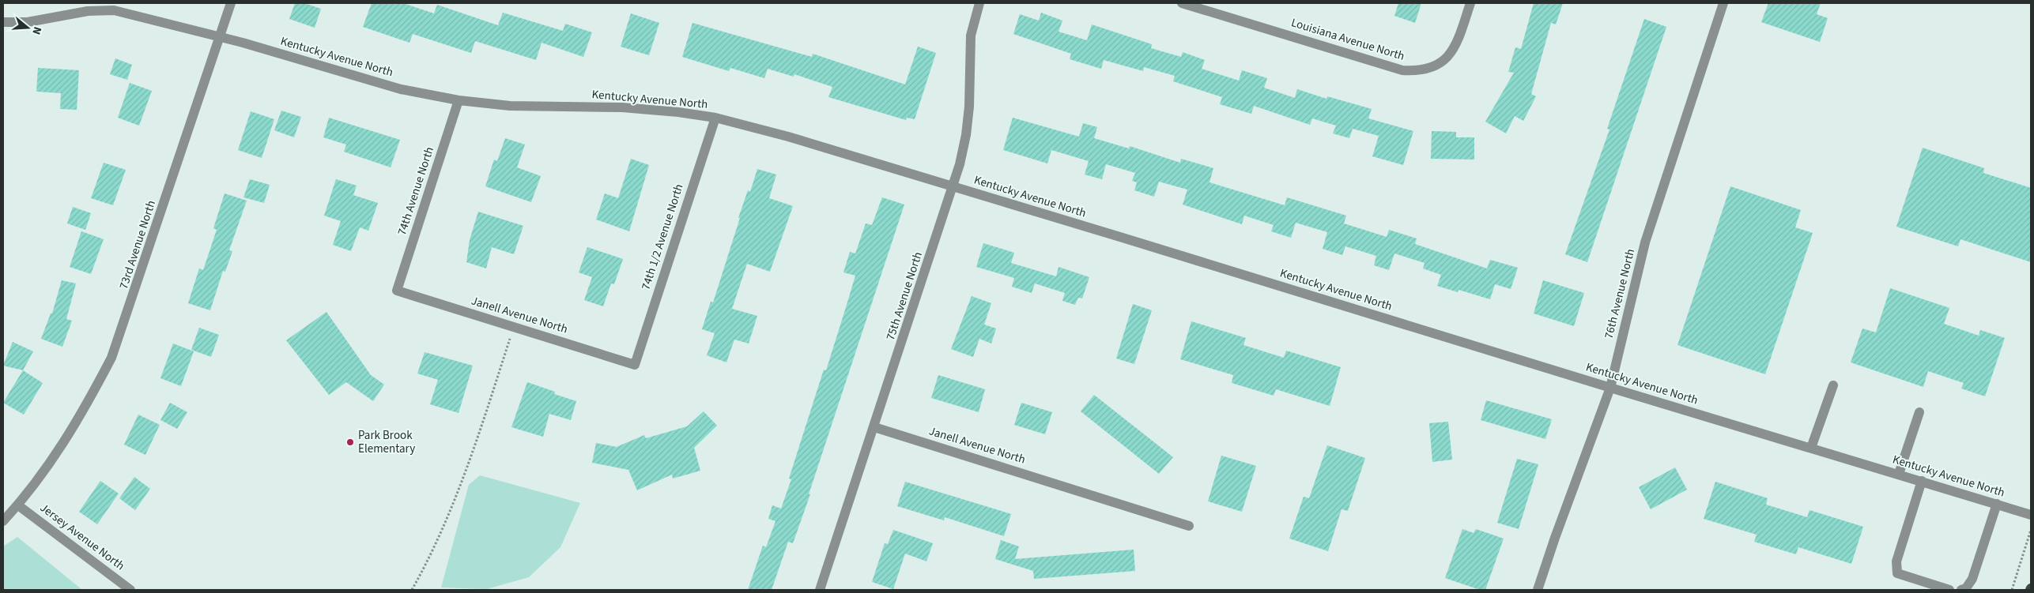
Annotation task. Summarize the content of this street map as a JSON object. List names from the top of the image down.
{
  "streets": {
    "street": [
      "Louisiana Avenue North",
      "Kentucky Avenue North",
      "74th Avenue North",
      "74th 1/2 Avenue North",
      "73rd Avenue North",
      "76th Avenue North",
      "75th Avenue North",
      "Janell Avenue North",
      "Jersey Avenue North"
    ]
  },
  "crossings": [
    ["Kentucky Avenue North", "74th Avenue North"],
    ["Kentucky Avenue North", "74th 1/2 Avenue North"],
    ["Kentucky Avenue North", "73rd Avenue North"],
    ["Kentucky Avenue North", "76th Avenue North"],
    ["Kentucky Avenue North", "75th Avenue North"],
    ["74th Avenue North", "Janell Avenue North"],
    ["74th 1/2 Avenue North", "Janell Avenue North"],
    ["73rd Avenue North", "Jersey Avenue North"],
    ["75th Avenue North", "Janell Avenue North"]
  ],
  "places": ["Park Brook Elementary"],
  "north": "right"
}
